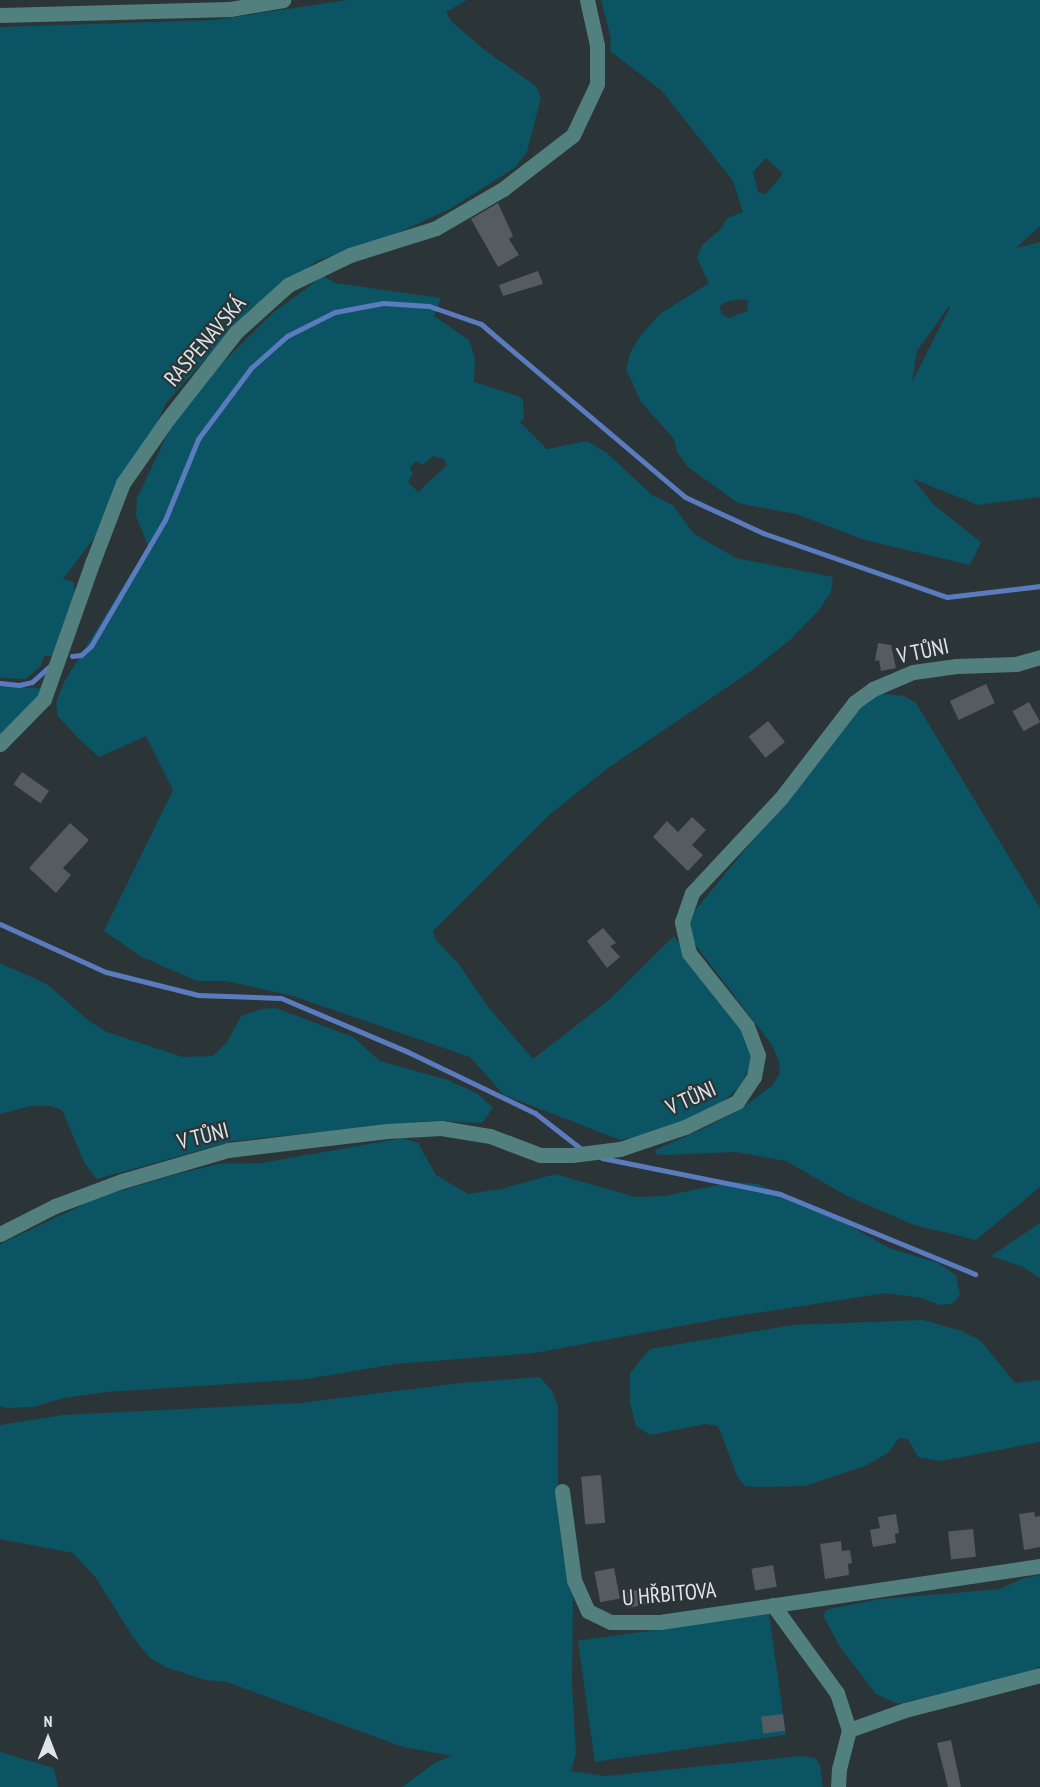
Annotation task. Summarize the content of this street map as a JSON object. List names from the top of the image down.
{
  "streets": {
    "street": ["RASPENAVSKÁ", "V TŮNI", "U HŘBITOVA"]
  },
  "north": "top"
}
